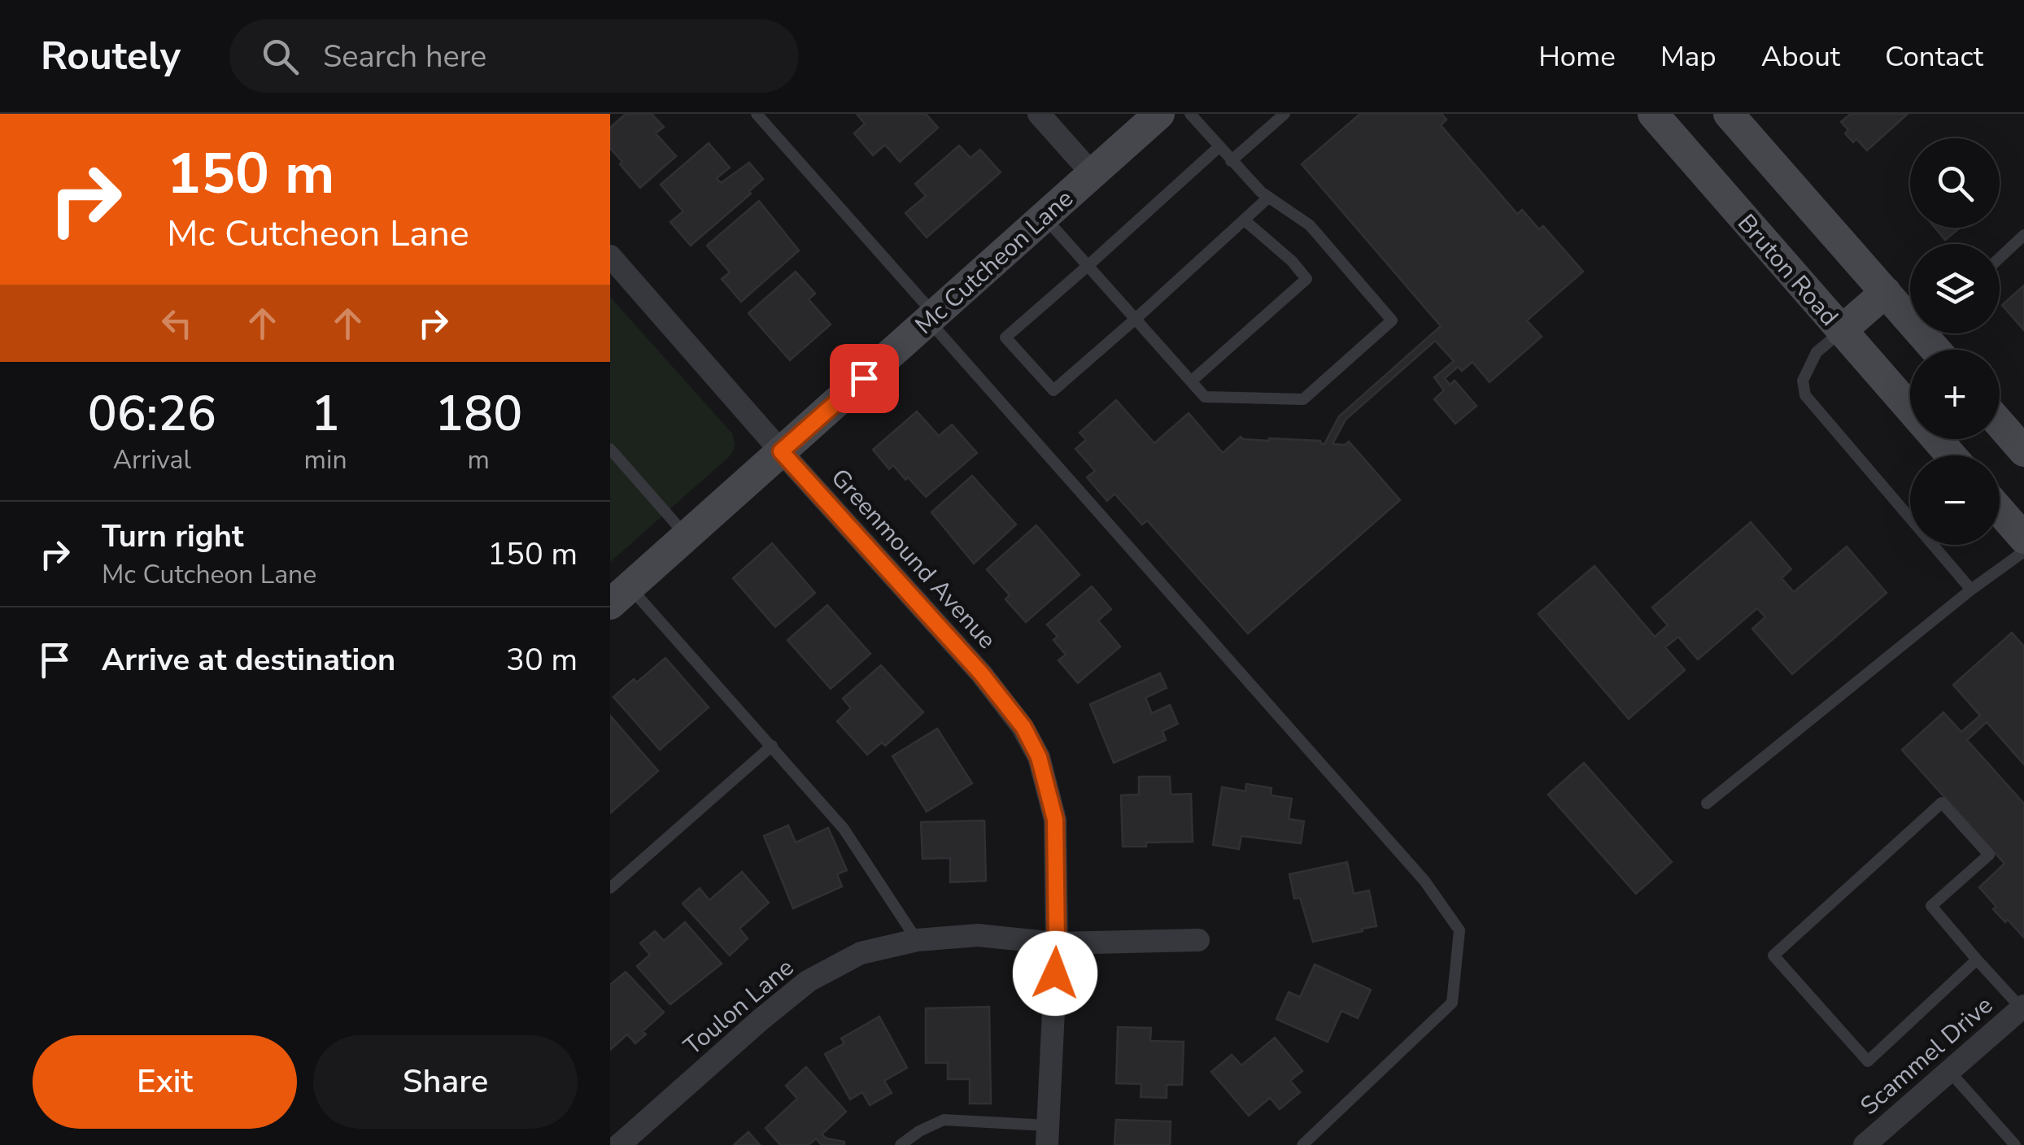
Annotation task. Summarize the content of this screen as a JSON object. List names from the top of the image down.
{
  "streets": {
    "main road": ["Mc Cutcheon Lane", "Bruton Road"],
    "street": ["Greenmound Avenue", "Toulon Lane", "Scammel Drive"]
  },
  "crossings": [
    ["Mc Cutcheon Lane", "Greenmound Avenue"],
    ["Greenmound Avenue", "Toulon Lane"]
  ],
  "page": {
    "header": "Routely",
    "search": "Search here",
    "nav": [
      "Home",
      "Map",
      "About",
      "Contact"
    ],
    "turn": ["150 m", "Mc Cutcheon Lane"],
    "map_buttons": ["+", "−"],
    "eta": [
      "06:26",
      "Arrival",
      "1",
      "min",
      "180",
      "m"
    ],
    "list": [
      {
        "name": "Turn right",
        "note": "Mc Cutcheon Lane",
        "value": "150 m"
      },
      {
        "name": "Arrive at destination",
        "value": "30 m"
      }
    ],
    "buttons": ["Exit", "Share"]
  }
}
